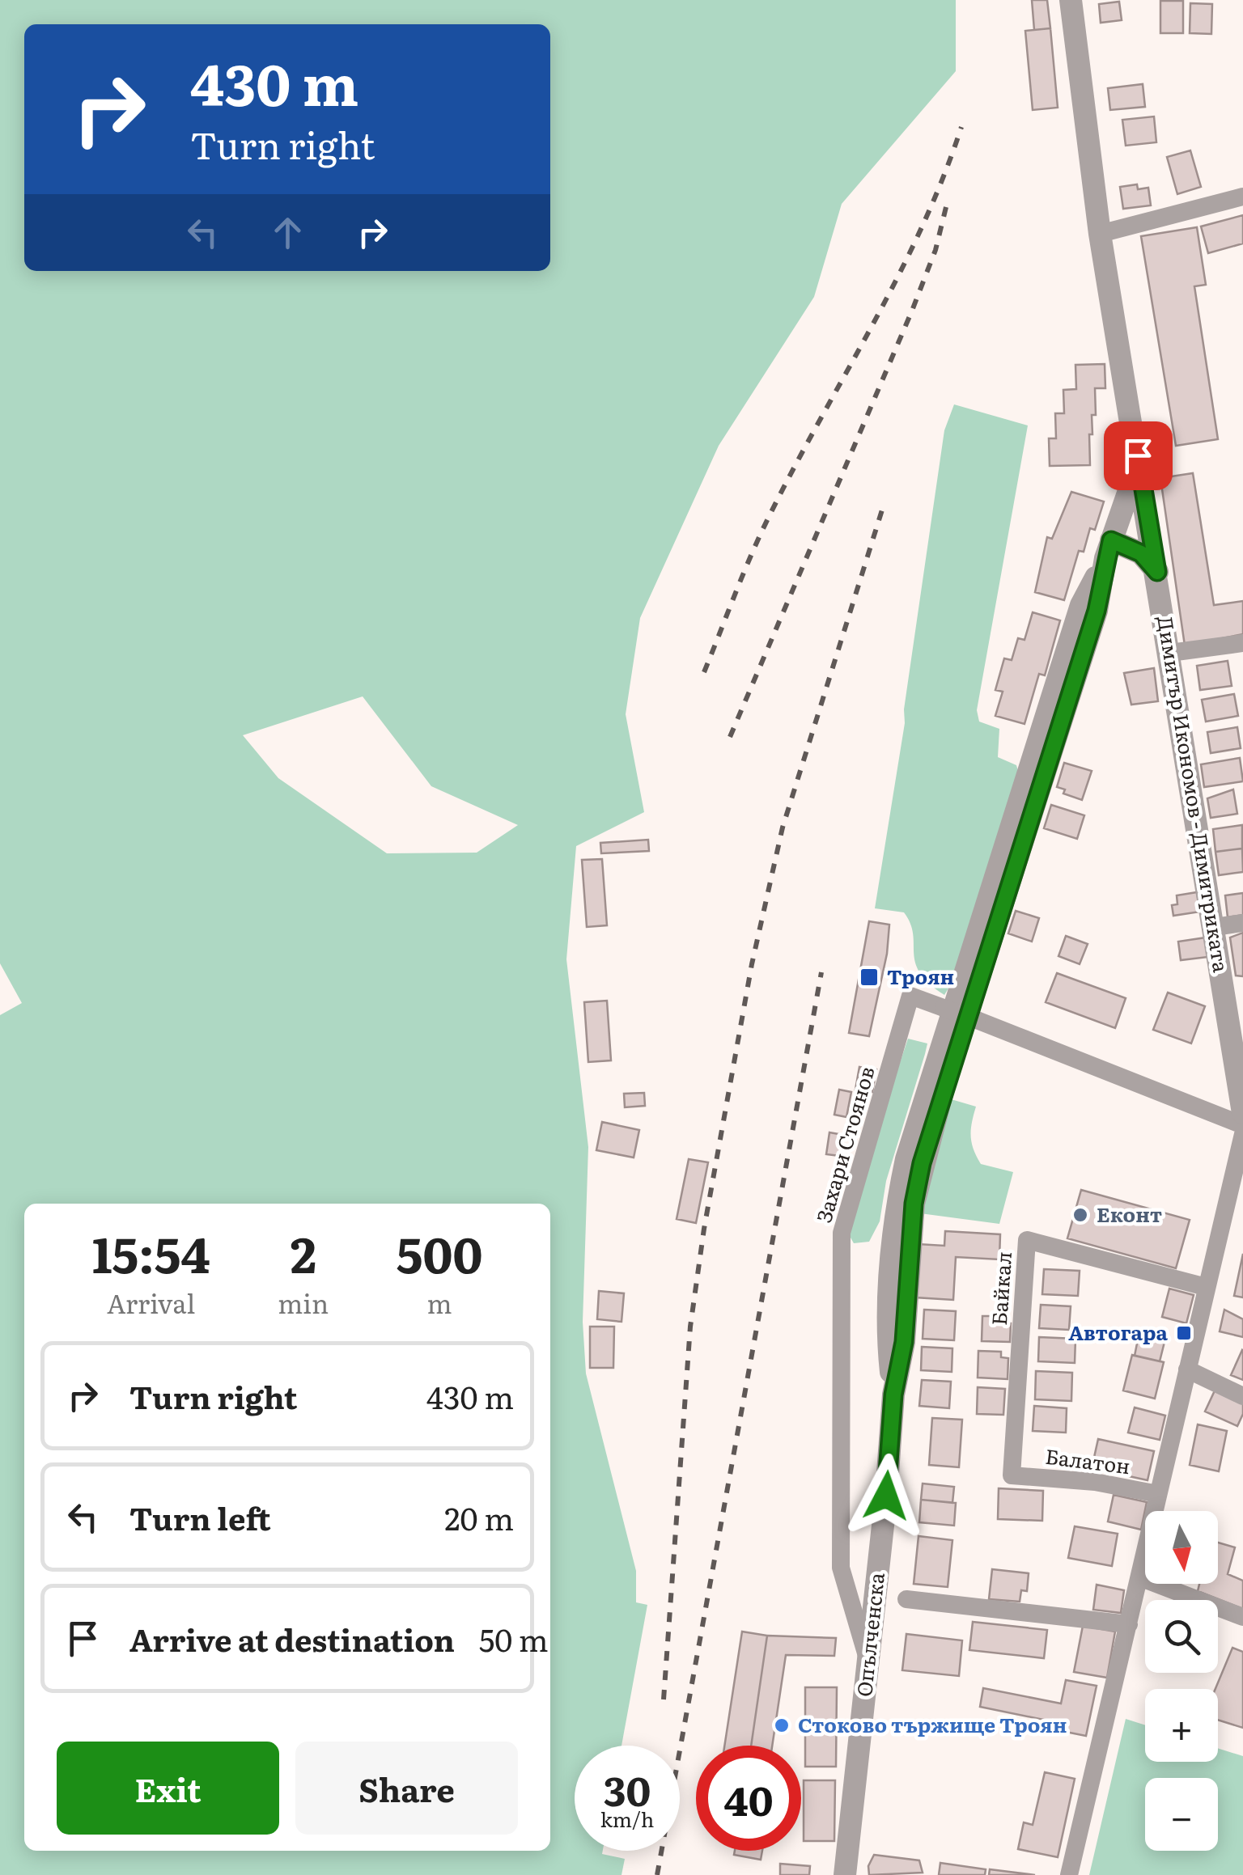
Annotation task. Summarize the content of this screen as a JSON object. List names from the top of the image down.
{
  "streets": {
    "street": [
      "Димитър Икономов - Димитриката",
      "Захари Стоянов",
      "Байкал",
      "Балатон",
      "Опълченска"
    ]
  },
  "crossings": [
    ["Димитър Икономов - Димитриката", "Опълченска"],
    ["Захари Стоянов", "Опълченска"],
    ["Байкал", "Балатон"]
  ],
  "places": {
    "transit": ["Троян", "Автогара"],
    "other": ["Еконт", "Стоково тържище Троян"]
  },
  "north": "bottom",
  "page": {
    "turn": ["430 m", "Turn right"],
    "eta": [
      "15:54",
      "Arrival",
      "2",
      "min",
      "500",
      "m"
    ],
    "list": [
      {
        "name": "Turn right",
        "value": "430 m"
      },
      {
        "name": "Turn left",
        "value": "20 m"
      },
      {
        "name": "Arrive at destination",
        "value": "50 m"
      }
    ],
    "map_buttons": ["+", "−"],
    "buttons": ["Exit", "Share"],
    "speed": "30 km/h",
    "limit": "40"
  }
}
